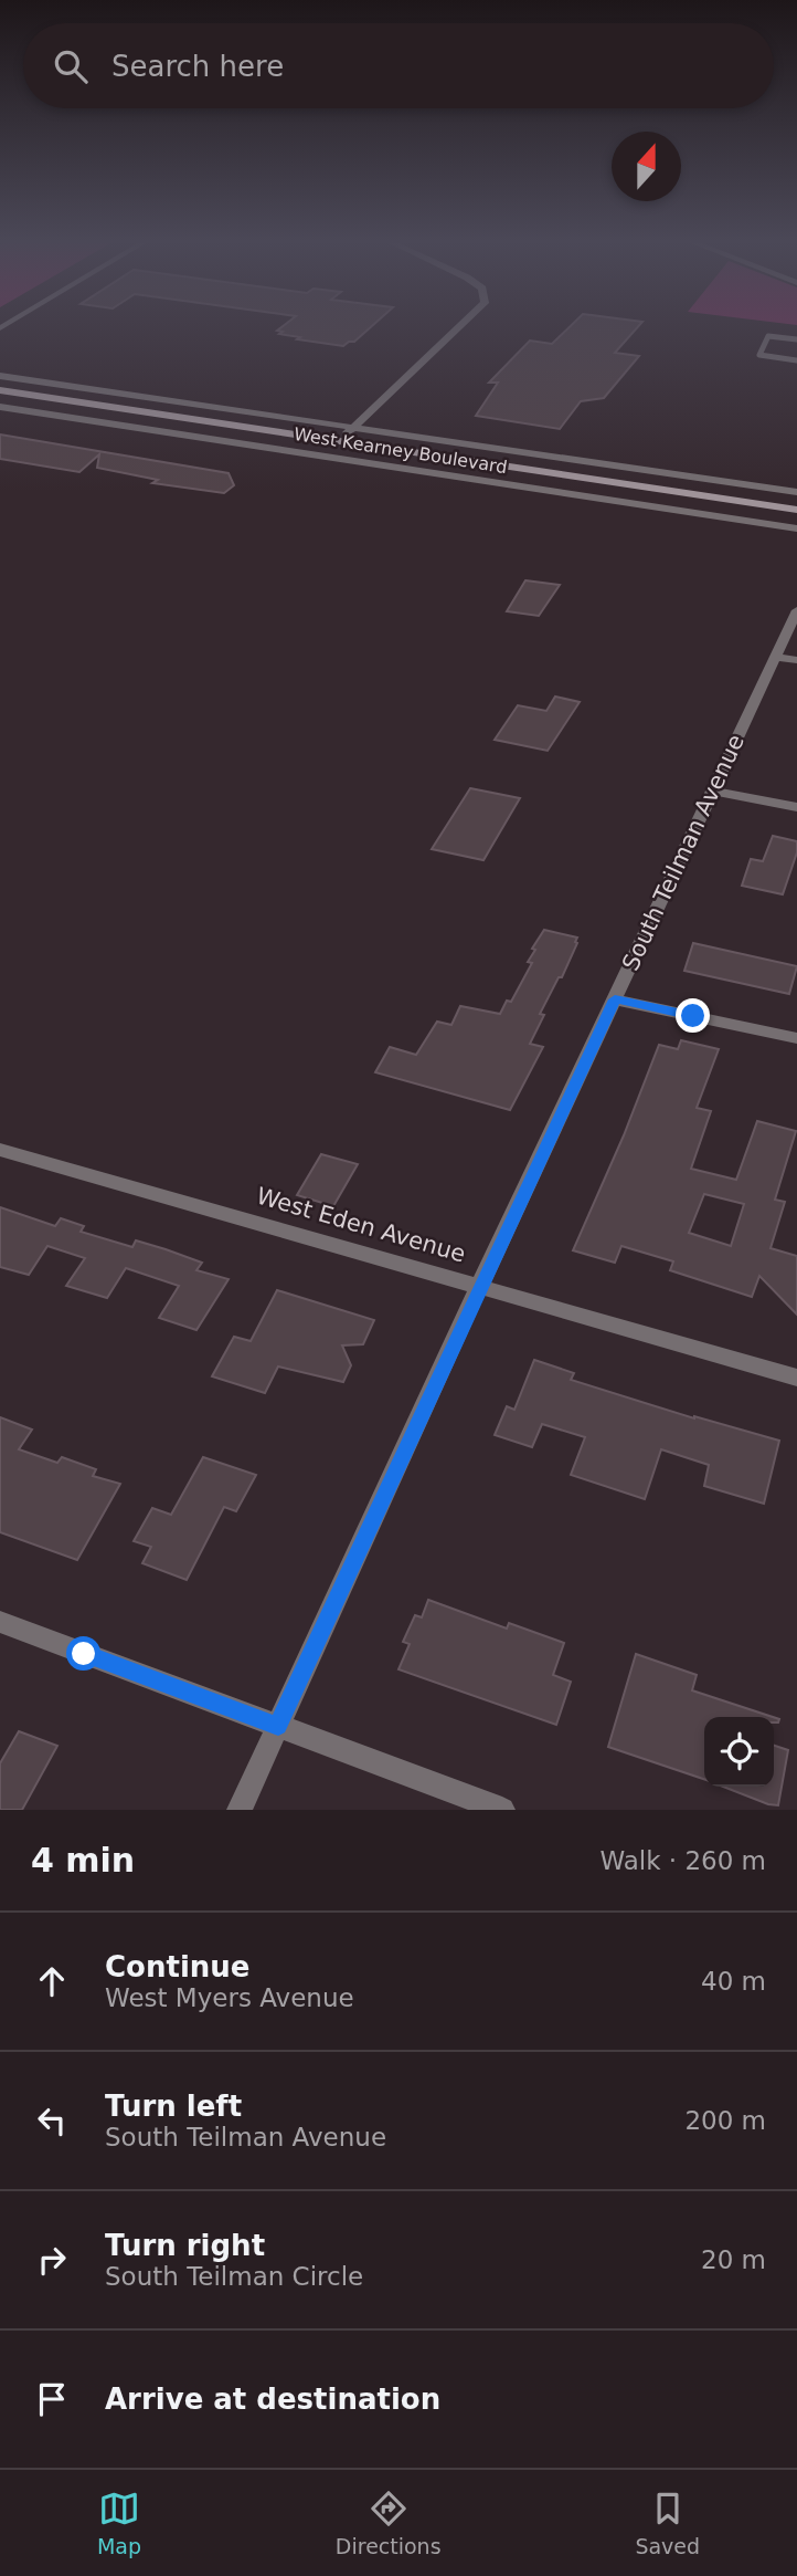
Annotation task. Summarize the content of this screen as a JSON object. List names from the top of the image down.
{
  "streets": {
    "main road": ["West Kearney Boulevard"],
    "street": ["South Teilman Avenue", "West Eden Avenue"]
  },
  "crossings": [
    ["South Teilman Avenue", "West Eden Avenue"]
  ],
  "north": "top",
  "page": {
    "search": "Search here",
    "heading": ["4 min", "Walk · 260 m"],
    "list": [
      ["Continue", "West Myers Avenue", "40 m"],
      ["Turn left", "South Teilman Avenue", "200 m"],
      ["Turn right", "South Teilman Circle", "20 m"],
      "Arrive at destination"
    ],
    "nav": ["Map", "Directions", "Saved"]
  }
}
